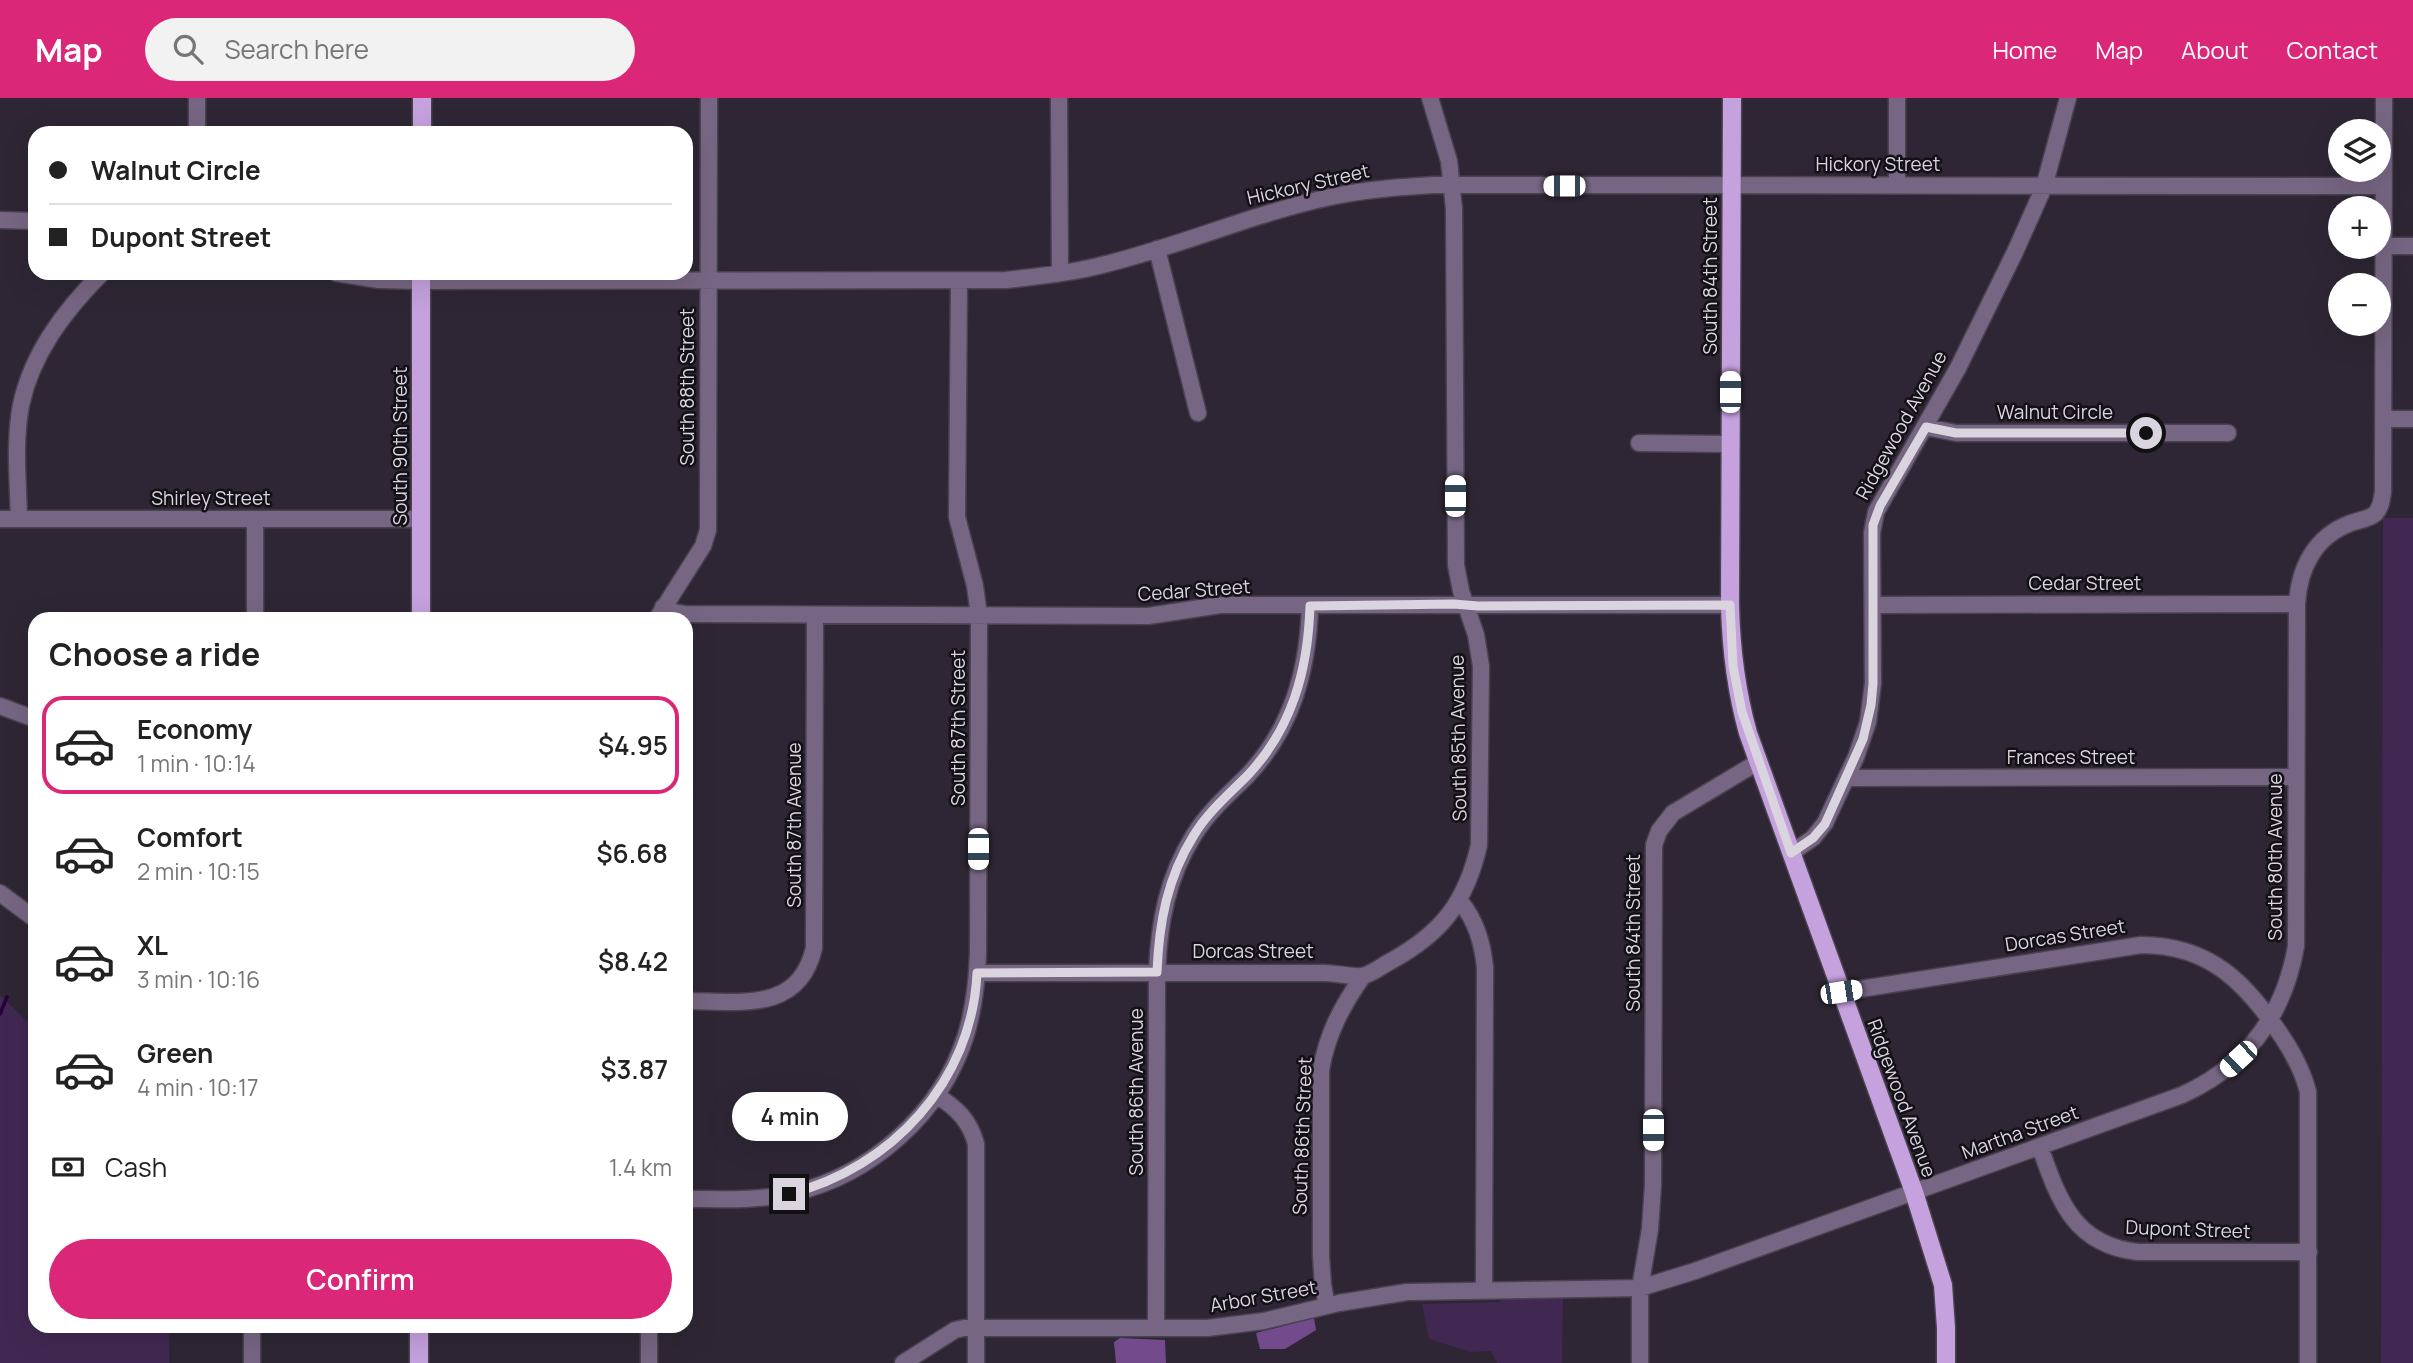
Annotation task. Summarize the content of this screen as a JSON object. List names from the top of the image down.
{
  "streets": {
    "main road": ["South 84th Street", "Ridgewood Avenue", "South 90th Street"],
    "street": [
      "Hickory Street",
      "South 88th Street",
      "Walnut Circle",
      "Shirley Street",
      "Cedar Street",
      "South 87th Street",
      "South 85th Avenue",
      "Frances Street",
      "South 87th Avenue",
      "South 80th Avenue",
      "Dorcas Street",
      "South 86th Avenue",
      "Martha Street",
      "South 86th Street",
      "Dupont Street",
      "Arbor Street"
    ]
  },
  "crossings": [
    ["Hickory Street", "South 84th Street"],
    ["Hickory Street", "South 88th Street"],
    ["Hickory Street", "Ridgewood Avenue"],
    ["Hickory Street", "South 87th Street"],
    ["Hickory Street", "South 85th Avenue"],
    ["South 84th Street", "Ridgewood Avenue"],
    ["South 84th Street", "Cedar Street"],
    ["South 84th Street", "Martha Street"],
    ["South 84th Street", "Arbor Street"],
    ["Walnut Circle", "Ridgewood Avenue"],
    ["Ridgewood Avenue", "Cedar Street"],
    ["Ridgewood Avenue", "Frances Street"],
    ["Ridgewood Avenue", "Dorcas Street"],
    ["Ridgewood Avenue", "Martha Street"],
    ["South 90th Street", "Shirley Street"],
    ["Cedar Street", "South 87th Street"],
    ["Cedar Street", "South 85th Avenue"],
    ["Cedar Street", "South 87th Avenue"],
    ["Cedar Street", "South 80th Avenue"],
    ["Cedar Street", "South 86th Avenue"],
    ["South 87th Street", "Dorcas Street"],
    ["Frances Street", "South 80th Avenue"],
    ["South 80th Avenue", "Dorcas Street"],
    ["South 80th Avenue", "Martha Street"],
    ["Dorcas Street", "South 86th Avenue"],
    ["Dorcas Street", "Martha Street"],
    ["Dorcas Street", "South 86th Street"],
    ["South 86th Avenue", "Arbor Street"],
    ["Martha Street", "Dupont Street"],
    ["Martha Street", "Arbor Street"],
    ["South 86th Street", "Arbor Street"]
  ],
  "page": {
    "header": "Map",
    "search": "Search here",
    "nav": [
      "Home",
      "Map",
      "About",
      "Contact"
    ],
    "map_buttons": ["+", "−"],
    "banner": ["Walnut Circle", "Dupont Street"],
    "heading": "Choose a ride",
    "list": [
      {
        "name": "Economy",
        "note": "1 min · 10:14",
        "value": "$4.95"
      },
      {
        "name": "Comfort",
        "note": "2 min · 10:15",
        "value": "$6.68"
      },
      {
        "name": "XL",
        "note": "3 min · 10:16",
        "value": "$8.42"
      },
      {
        "name": "Green",
        "note": "4 min · 10:17",
        "value": "$3.87"
      }
    ],
    "bubble": "4 min",
    "pay": ["Cash", "1.4 km"],
    "buttons": "Confirm"
  }
}
